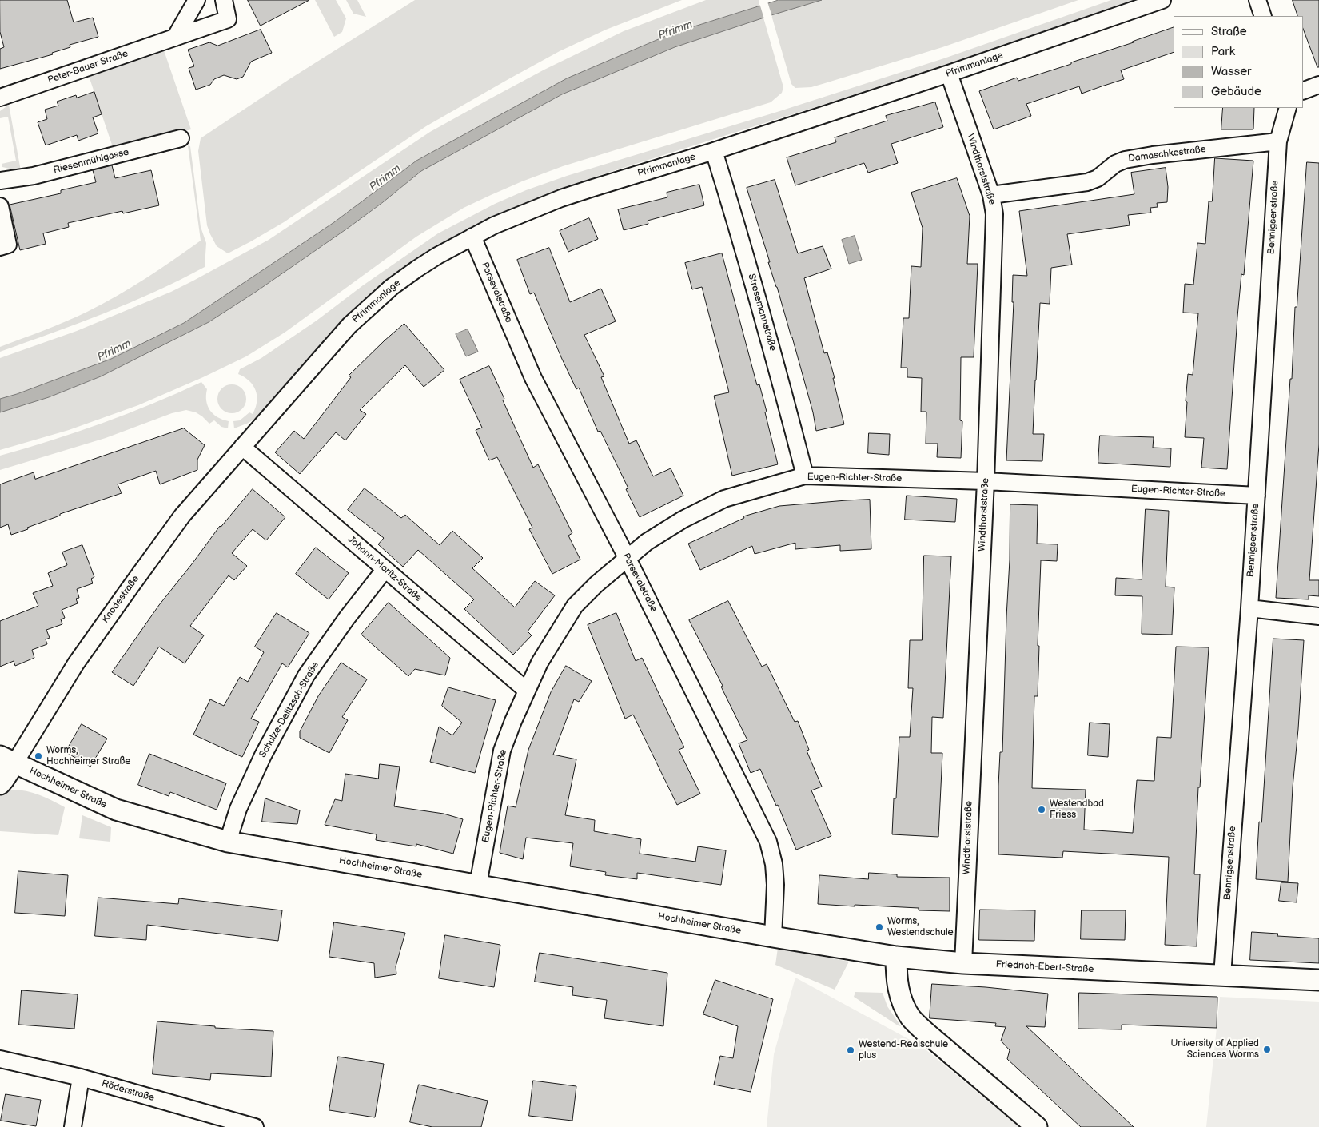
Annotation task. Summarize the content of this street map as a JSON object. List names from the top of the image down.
{
  "streets": {
    "street": [
      "Pfrimmanlage",
      "Peter-Bauer Straße",
      "Damaschkestraße",
      "Riesenmühlgasse",
      "Windthorststraße",
      "Bennigsenstraße",
      "Parsevalstraße",
      "Stresemannstraße",
      "Eugen-Richter-Straße",
      "Johann-Moritz-Straße",
      "Knodestraße",
      "Schulze-Delitzsch-Straße",
      "Hochheimer Straße",
      "Friedrich-Ebert-Straße",
      "Röderstraße"
    ]
  },
  "crossings": [
    ["Pfrimmanlage", "Windthorststraße"],
    ["Pfrimmanlage", "Parsevalstraße"],
    ["Pfrimmanlage", "Stresemannstraße"],
    ["Pfrimmanlage", "Johann-Moritz-Straße"],
    ["Pfrimmanlage", "Knodestraße"],
    ["Damaschkestraße", "Windthorststraße"],
    ["Damaschkestraße", "Bennigsenstraße"],
    ["Windthorststraße", "Eugen-Richter-Straße"],
    ["Windthorststraße", "Friedrich-Ebert-Straße"],
    ["Bennigsenstraße", "Eugen-Richter-Straße"],
    ["Bennigsenstraße", "Friedrich-Ebert-Straße"],
    ["Parsevalstraße", "Eugen-Richter-Straße"],
    ["Parsevalstraße", "Hochheimer Straße"],
    ["Parsevalstraße", "Friedrich-Ebert-Straße"],
    ["Stresemannstraße", "Eugen-Richter-Straße"],
    ["Eugen-Richter-Straße", "Johann-Moritz-Straße"],
    ["Eugen-Richter-Straße", "Hochheimer Straße"],
    ["Johann-Moritz-Straße", "Knodestraße"],
    ["Johann-Moritz-Straße", "Schulze-Delitzsch-Straße"],
    ["Knodestraße", "Hochheimer Straße"],
    ["Schulze-Delitzsch-Straße", "Hochheimer Straße"],
    ["Hochheimer Straße", "Friedrich-Ebert-Straße"]
  ],
  "water": ["Pfrimm"],
  "places": [
    "Worms, Hochheimer Straße",
    "Westendbad Friess",
    "Worms, Westendschule",
    "University of Applied Sciences Worms",
    "Westend-Realschule plus"
  ],
  "legend": [
    "Straße",
    "Park",
    "Wasser",
    "Gebäude"
  ]
}
